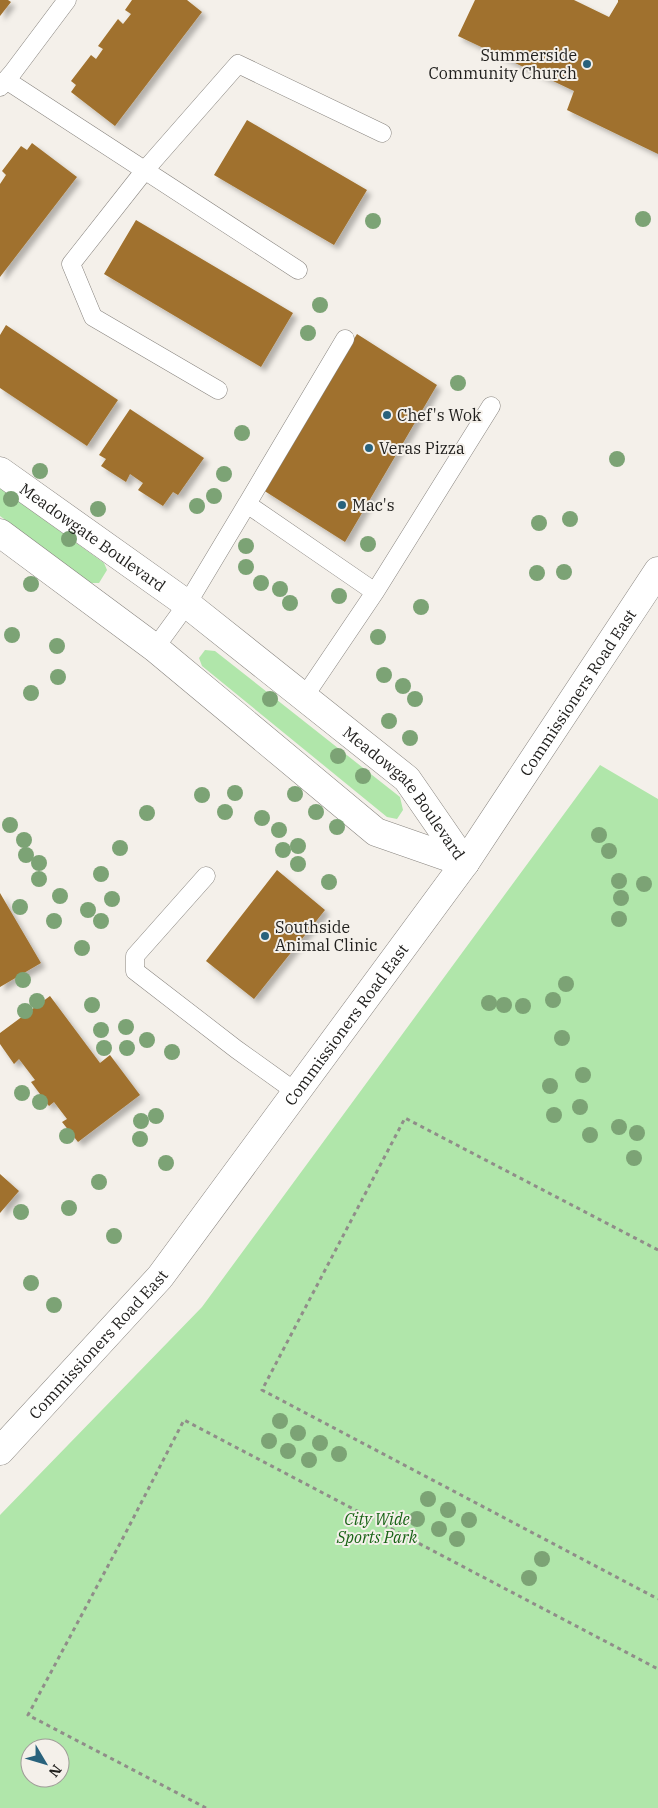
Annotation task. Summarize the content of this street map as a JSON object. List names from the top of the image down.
{
  "streets": {
    "street": ["Meadowgate Boulevard", "Commissioners Road East"]
  },
  "crossings": [
    ["Meadowgate Boulevard", "Commissioners Road East"]
  ],
  "parks": ["City Wide Sports Park"],
  "places": [
    "Summerside Community Church",
    "Chef's Wok",
    "Veras Pizza",
    "Mac's",
    "Southside Animal Clinic"
  ],
  "north": "bottom right"
}
